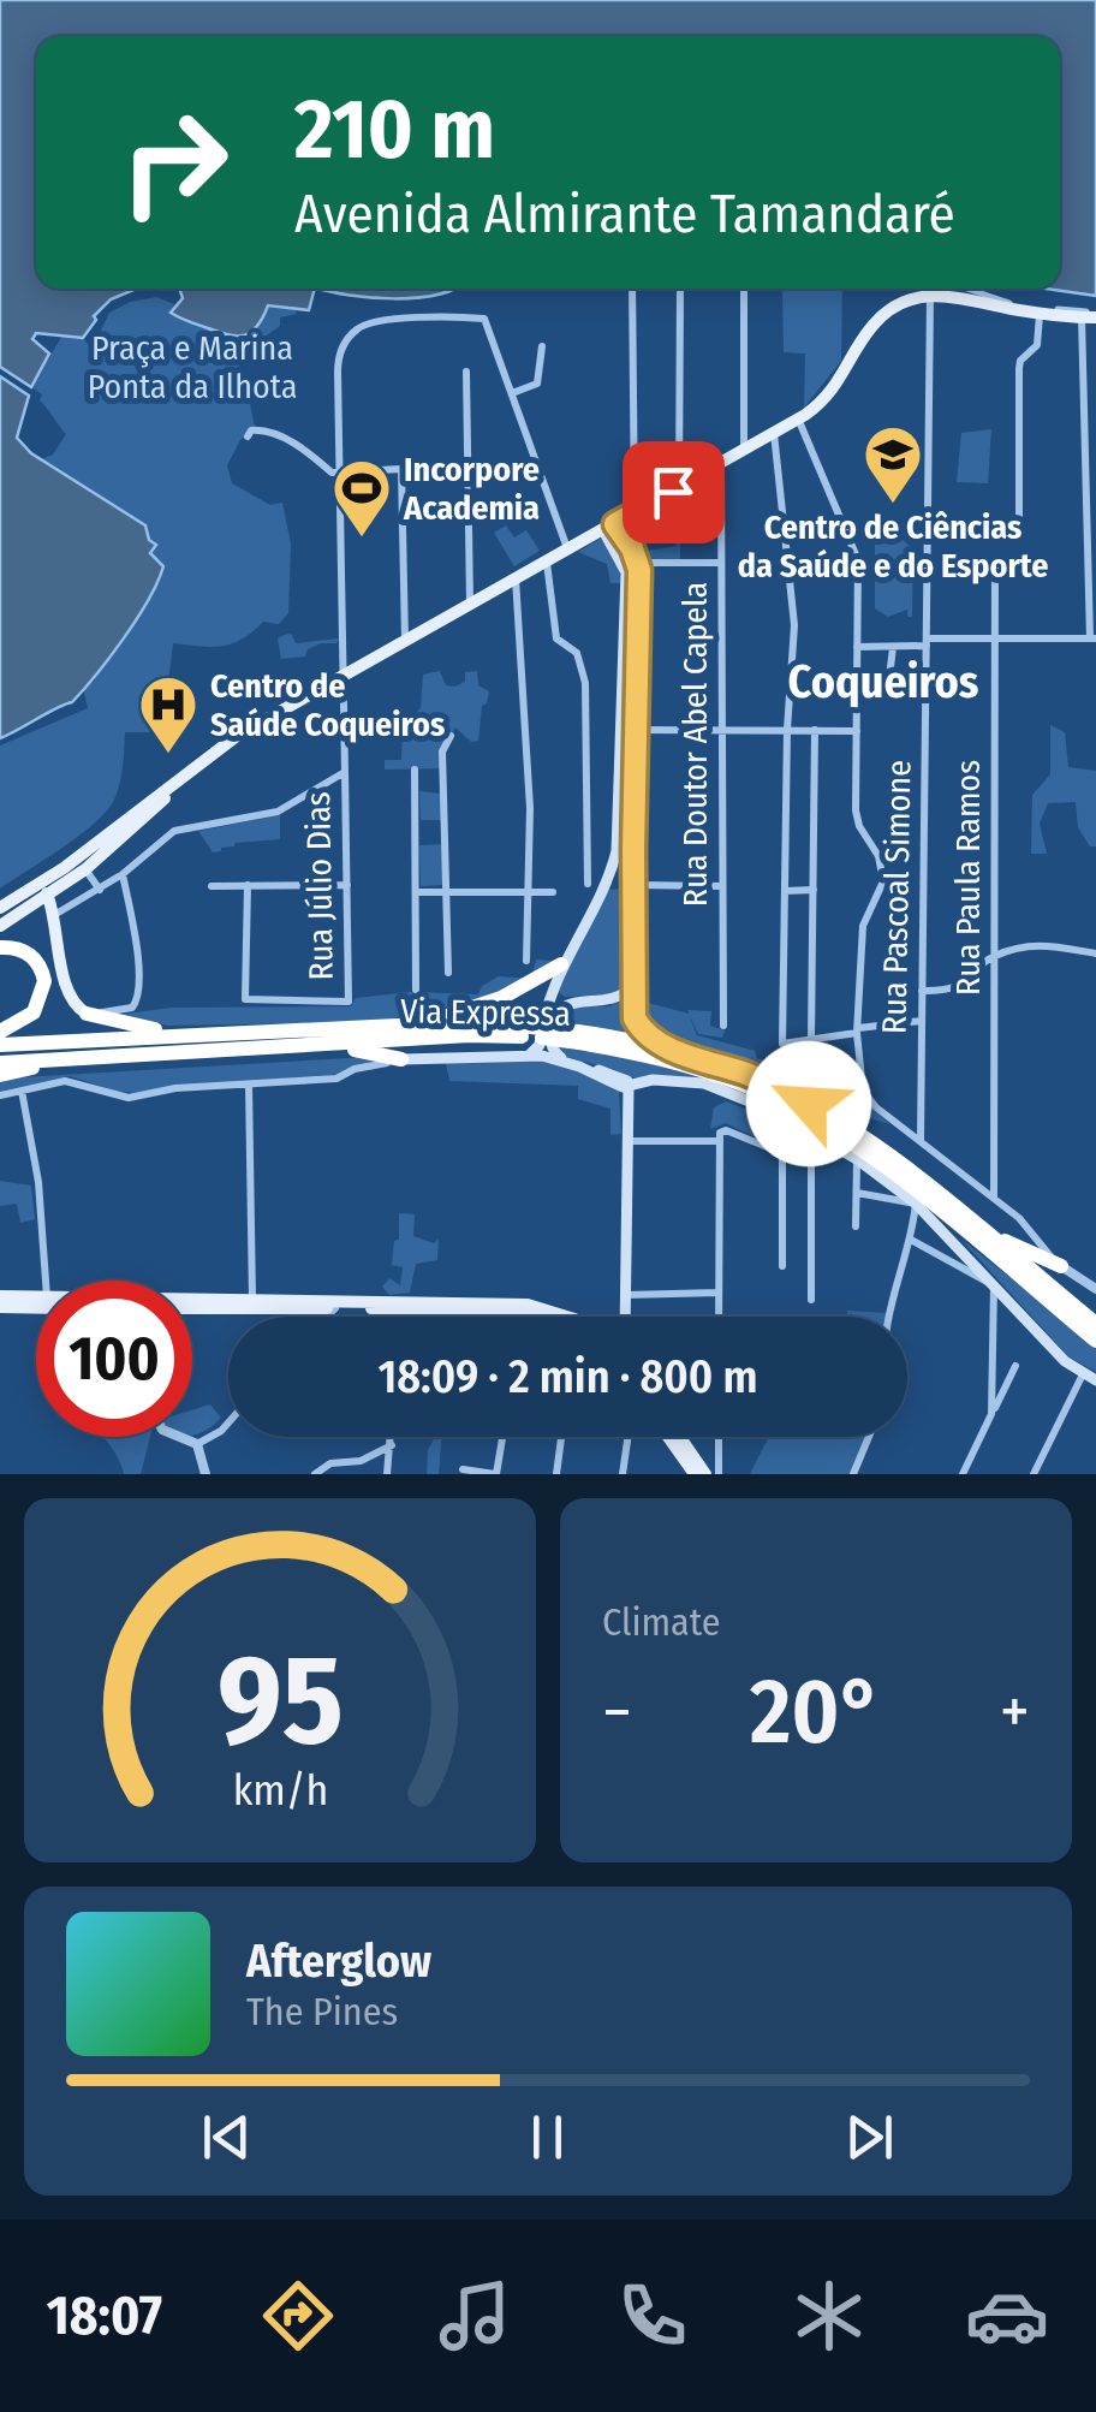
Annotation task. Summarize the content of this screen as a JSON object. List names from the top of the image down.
{
  "streets": {
    "highway": ["Via Expressa"],
    "street": [
      "Rua Doutor Abel Capela",
      "Rua Paula Ramos",
      "Rua Júlio Dias",
      "Rua Pascoal Simone"
    ]
  },
  "districts": ["Coqueiros"],
  "parks": ["Praça e Marina Ponta da Ilhota"],
  "places": {
    "school or university": ["Centro de Ciências da Saúde e do Esporte"],
    "sports": ["Incorpore Academia"],
    "hospital": ["Centro de Saúde Coqueiros"]
  },
  "page": {
    "turn": ["210 m", "Avenida Almirante Tamandaré"],
    "limit": "100",
    "trip": "18:09 · 2 min · 800 m",
    "tile": "Climate",
    "heat": ["−", "20°", "+"],
    "song": ["Afterglow", "The Pines"],
    "tabs": "18:07",
    "gauge": ["95", "km/h"]
  }
}
